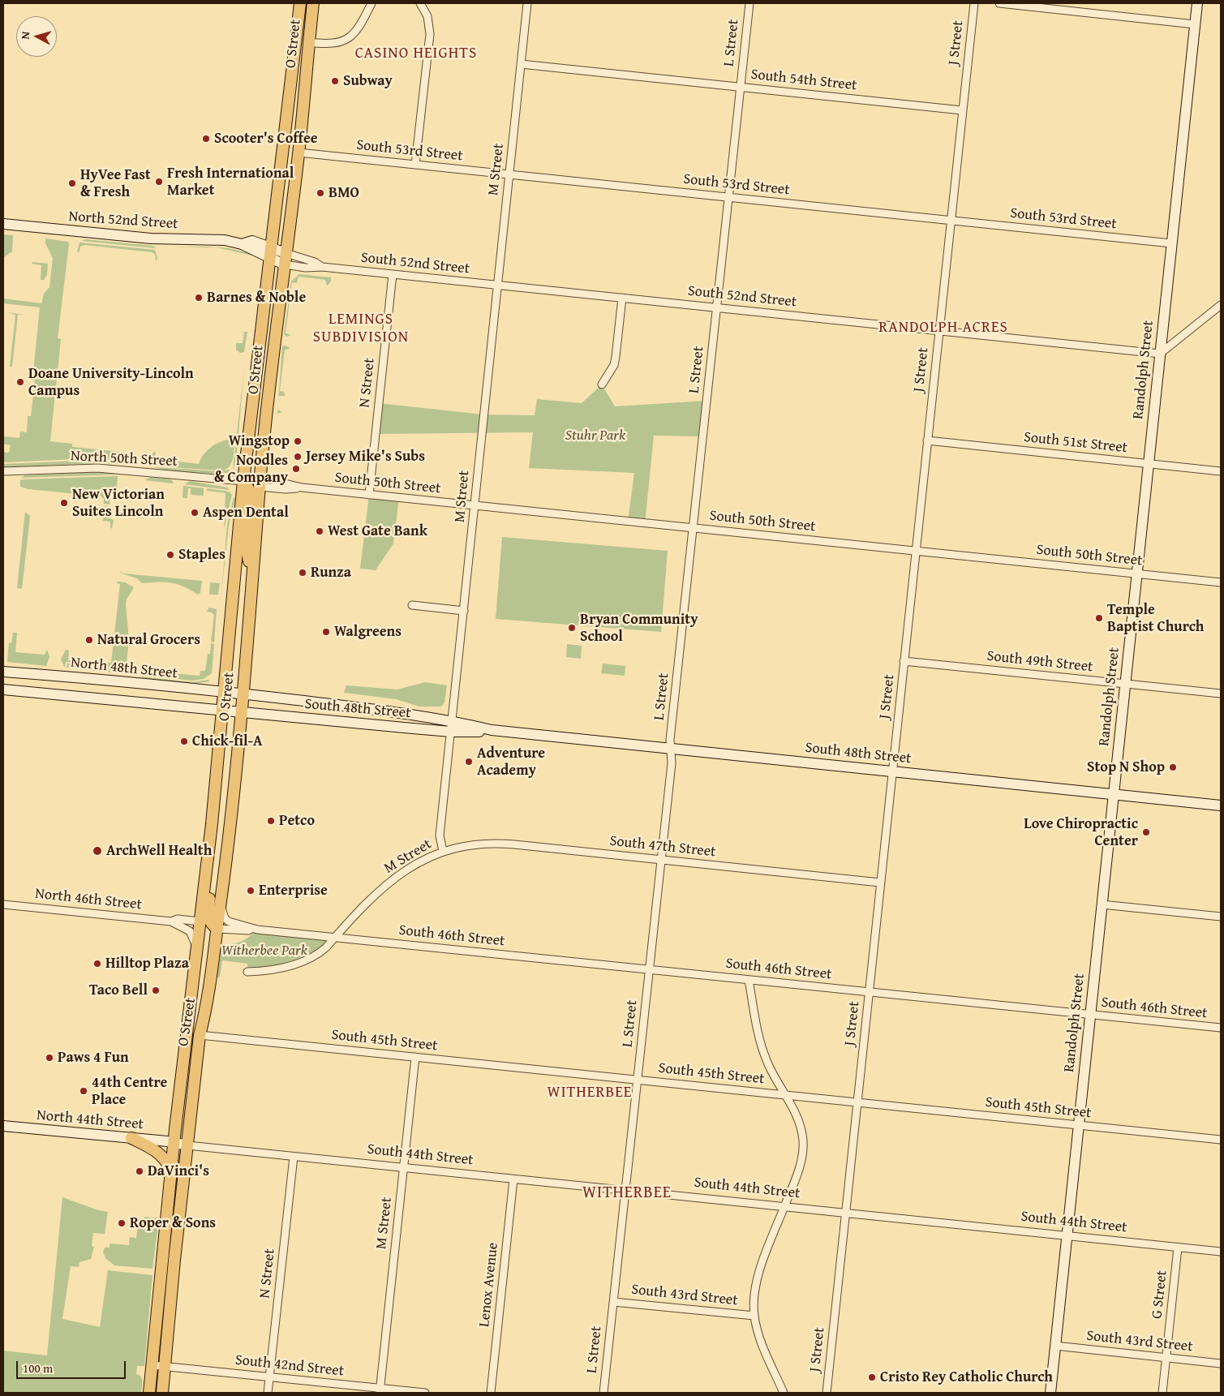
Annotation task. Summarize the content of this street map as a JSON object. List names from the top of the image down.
{
  "streets": {
    "main road": [
      "O Street",
      "North 52nd Street",
      "Randolph Street",
      "North 48th Street",
      "South 48th Street",
      "North 44th Street",
      "South 44th Street"
    ],
    "street": [
      "L Street",
      "J Street",
      "South 54th Street",
      "South 53rd Street",
      "M Street",
      "South 52nd Street",
      "N Street",
      "South 51st Street",
      "North 50th Street",
      "South 50th Street",
      "South 49th Street",
      "South 47th Street",
      "North 46th Street",
      "South 46th Street",
      "South 45th Street",
      "Lenox Avenue",
      "G Street",
      "South 43rd Street",
      "South 42nd Street"
    ]
  },
  "crossings": [
    ["L Street", "South 54th Street"],
    ["L Street", "South 53rd Street"],
    ["L Street", "South 52nd Street"],
    ["L Street", "South 50th Street"],
    ["L Street", "South 48th Street"],
    ["L Street", "South 47th Street"],
    ["L Street", "South 46th Street"],
    ["L Street", "South 45th Street"],
    ["L Street", "South 44th Street"],
    ["L Street", "South 43rd Street"],
    ["J Street", "South 54th Street"],
    ["J Street", "South 53rd Street"],
    ["J Street", "South 52nd Street"],
    ["J Street", "South 51st Street"],
    ["J Street", "South 50th Street"],
    ["J Street", "South 49th Street"],
    ["J Street", "South 48th Street"],
    ["J Street", "South 47th Street"],
    ["J Street", "South 46th Street"],
    ["J Street", "South 45th Street"],
    ["J Street", "South 44th Street"],
    ["O Street", "South 53rd Street"],
    ["O Street", "North 52nd Street"],
    ["O Street", "South 52nd Street"],
    ["O Street", "North 50th Street"],
    ["O Street", "South 50th Street"],
    ["O Street", "North 48th Street"],
    ["O Street", "South 48th Street"],
    ["O Street", "North 46th Street"],
    ["O Street", "South 46th Street"],
    ["O Street", "South 45th Street"],
    ["O Street", "North 44th Street"],
    ["O Street", "South 44th Street"],
    ["O Street", "South 42nd Street"],
    ["South 54th Street", "M Street"],
    ["South 53rd Street", "M Street"],
    ["South 53rd Street", "Randolph Street"],
    ["M Street", "South 52nd Street"],
    ["M Street", "South 50th Street"],
    ["M Street", "South 48th Street"],
    ["M Street", "South 47th Street"],
    ["M Street", "South 46th Street"],
    ["M Street", "South 45th Street"],
    ["M Street", "South 44th Street"],
    ["M Street", "South 42nd Street"],
    ["North 52nd Street", "South 52nd Street"],
    ["South 52nd Street", "Randolph Street"],
    ["South 52nd Street", "N Street"],
    ["Randolph Street", "South 51st Street"],
    ["Randolph Street", "South 50th Street"],
    ["Randolph Street", "South 49th Street"],
    ["Randolph Street", "South 48th Street"],
    ["Randolph Street", "South 46th Street"],
    ["Randolph Street", "South 45th Street"],
    ["Randolph Street", "South 44th Street"],
    ["Randolph Street", "South 43rd Street"],
    ["N Street", "South 50th Street"],
    ["N Street", "South 44th Street"],
    ["N Street", "South 42nd Street"],
    ["North 48th Street", "South 48th Street"],
    ["North 44th Street", "South 44th Street"],
    ["South 44th Street", "Lenox Avenue"],
    ["South 44th Street", "G Street"],
    ["G Street", "South 43rd Street"]
  ],
  "districts": [
    "CASINO HEIGHTS",
    "LEMINGS SUBDIVISION",
    "RANDOLPH ACRES",
    "WITHERBEE",
    "WITHERBEE"
  ],
  "parks": ["Stuhr Park", "Witherbee Park"],
  "places": [
    "Subway",
    "Scooter's Coffee",
    "Fresh International Market",
    "HyVee Fast & Fresh",
    "BMO",
    "Barnes & Noble",
    "Doane University-Lincoln Campus",
    "Wingstop",
    "Jersey Mike's Subs",
    "Noodles & Company",
    "New Victorian Suites Lincoln",
    "Aspen Dental",
    "West Gate Bank",
    "Staples",
    "Runza",
    "Temple Baptist Church",
    "Bryan Community School",
    "Walgreens",
    "Natural Grocers",
    "Chick-fil-A",
    "Adventure Academy",
    "Stop N Shop",
    "Petco",
    "Love Chiropractic Center",
    "ArchWell Health",
    "Enterprise",
    "Hilltop Plaza",
    "Taco Bell",
    "Paws 4 Fun",
    "44th Centre Place",
    "DaVinci's",
    "Roper & Sons",
    "Cristo Rey Catholic Church"
  ],
  "scale_bar": "100 m",
  "north": "left"
}
